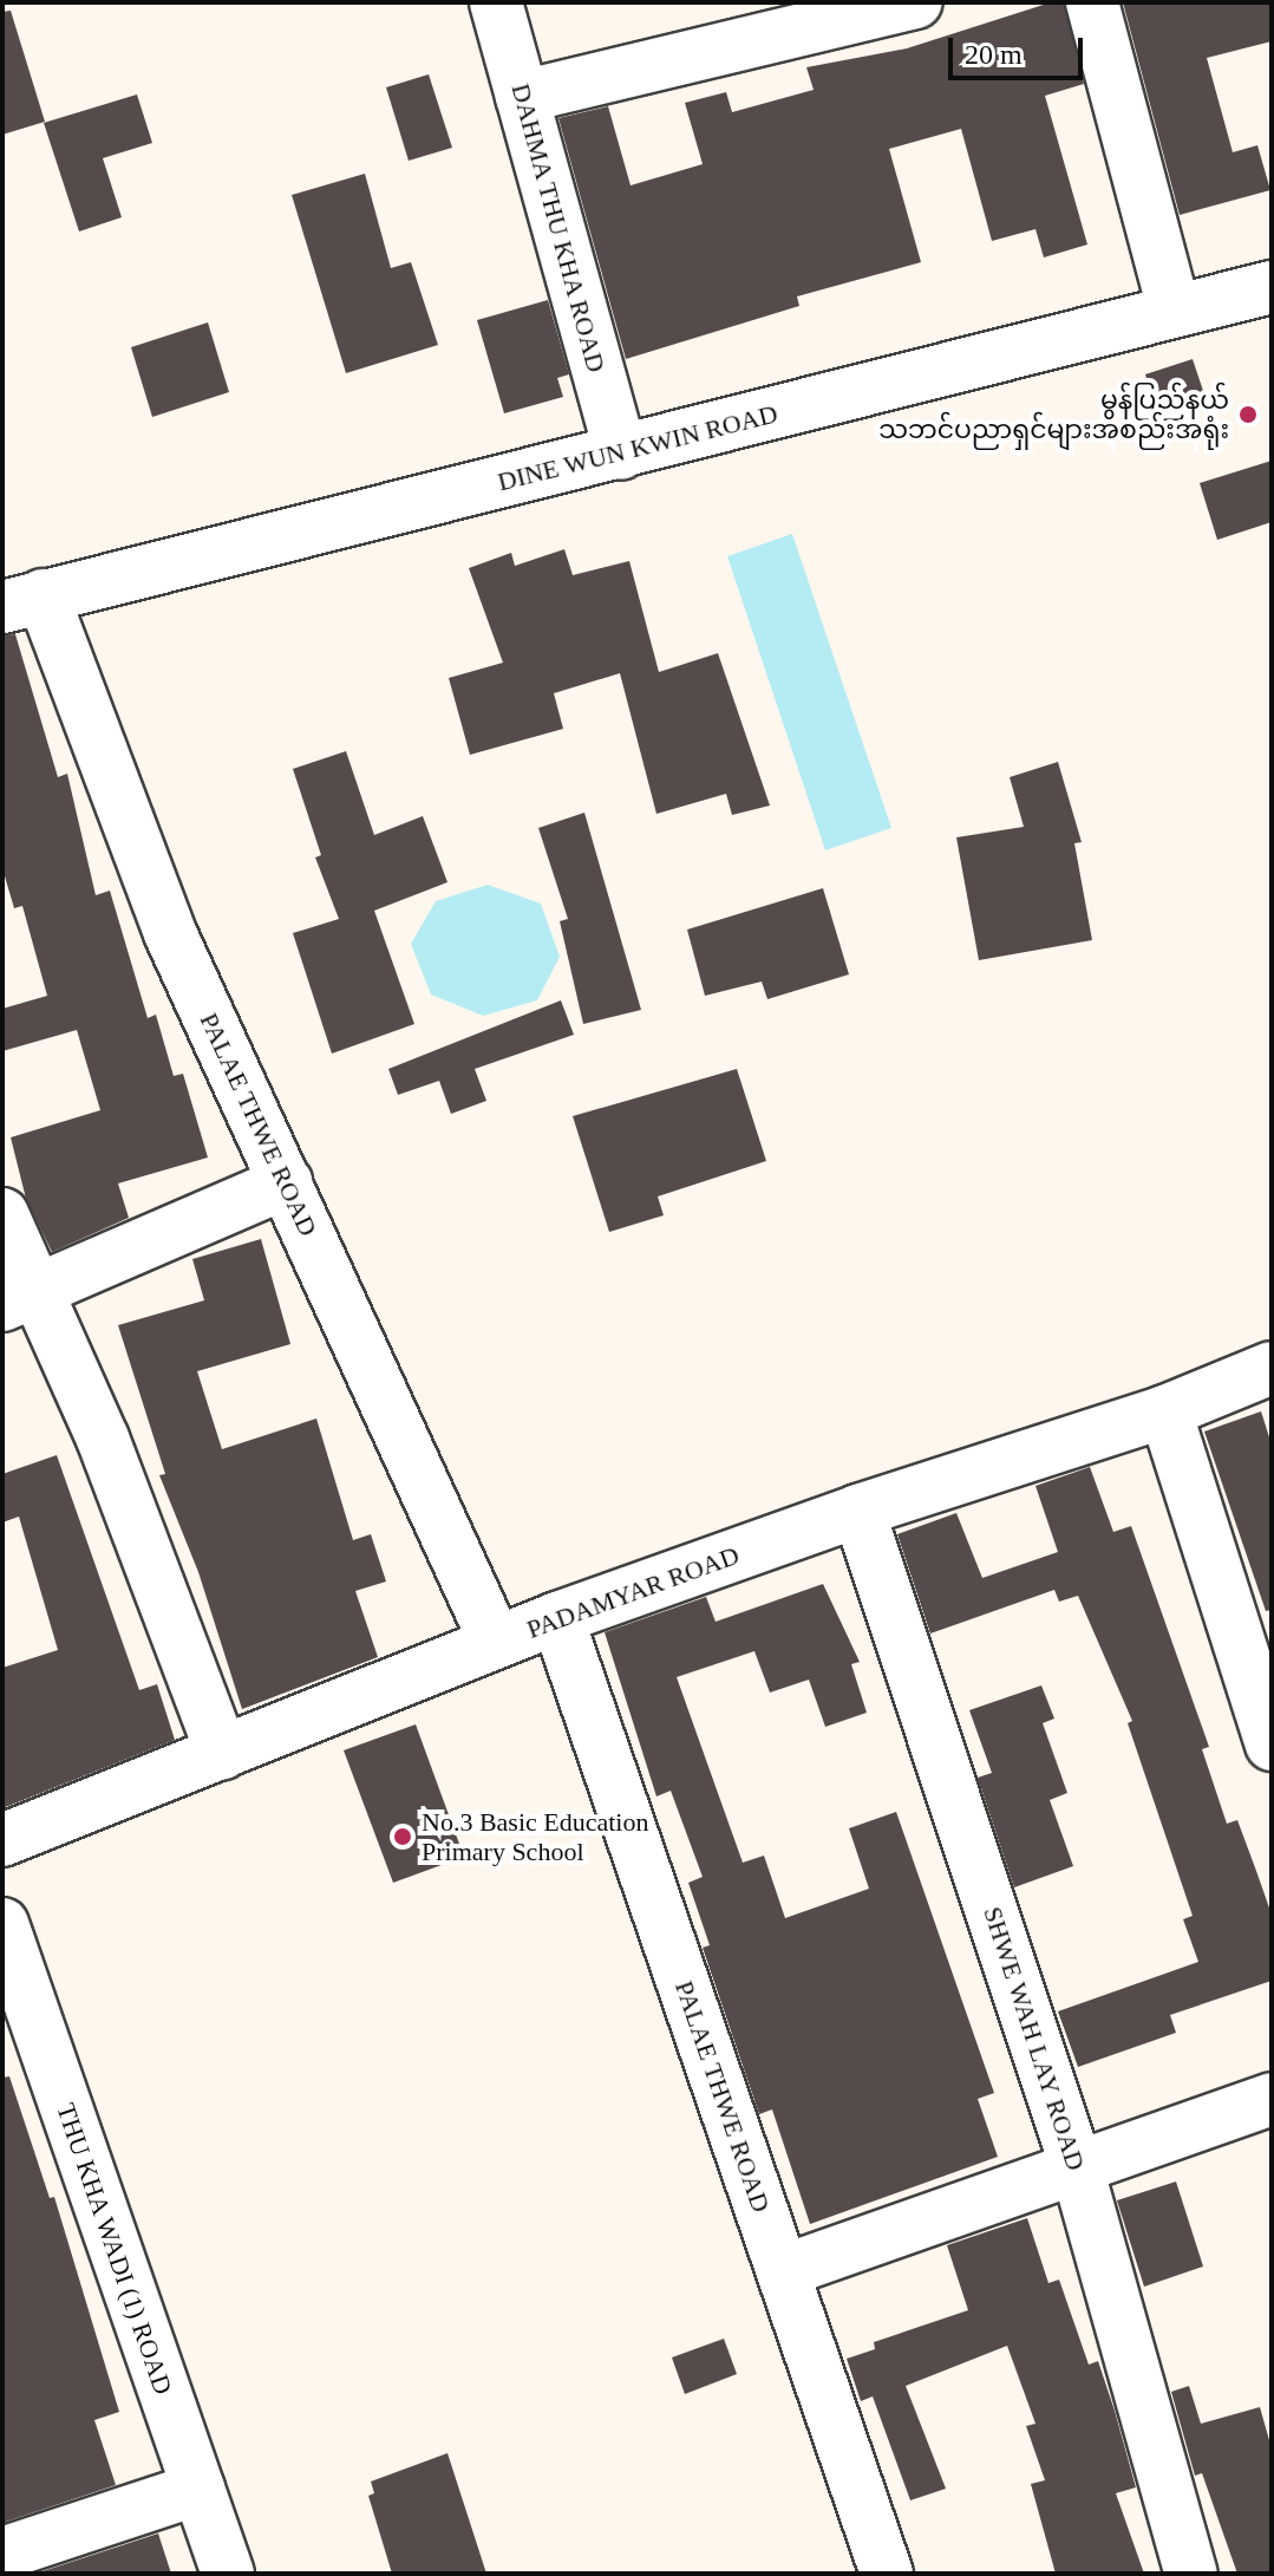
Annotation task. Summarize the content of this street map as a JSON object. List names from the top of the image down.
{
  "streets": {
    "street": [
      "DAHMA THU KHA ROAD",
      "DINE WUN KWIN ROAD",
      "PALAE THWE ROAD",
      "PADAMYAR ROAD",
      "SHWE WAH LAY ROAD",
      "THU KHA WADI (1) ROAD"
    ]
  },
  "crossings": [
    ["DAHMA THU KHA ROAD", "DINE WUN KWIN ROAD"],
    ["DINE WUN KWIN ROAD", "PALAE THWE ROAD"],
    ["PALAE THWE ROAD", "PADAMYAR ROAD"],
    ["PADAMYAR ROAD", "SHWE WAH LAY ROAD"]
  ],
  "places": ["မွန်ပြည်နယ် သဘင်ပညာရှင်များအစည်းအရုံး", "No.3 Basic Education Primary School"],
  "scale_bar": "20 m"
}
